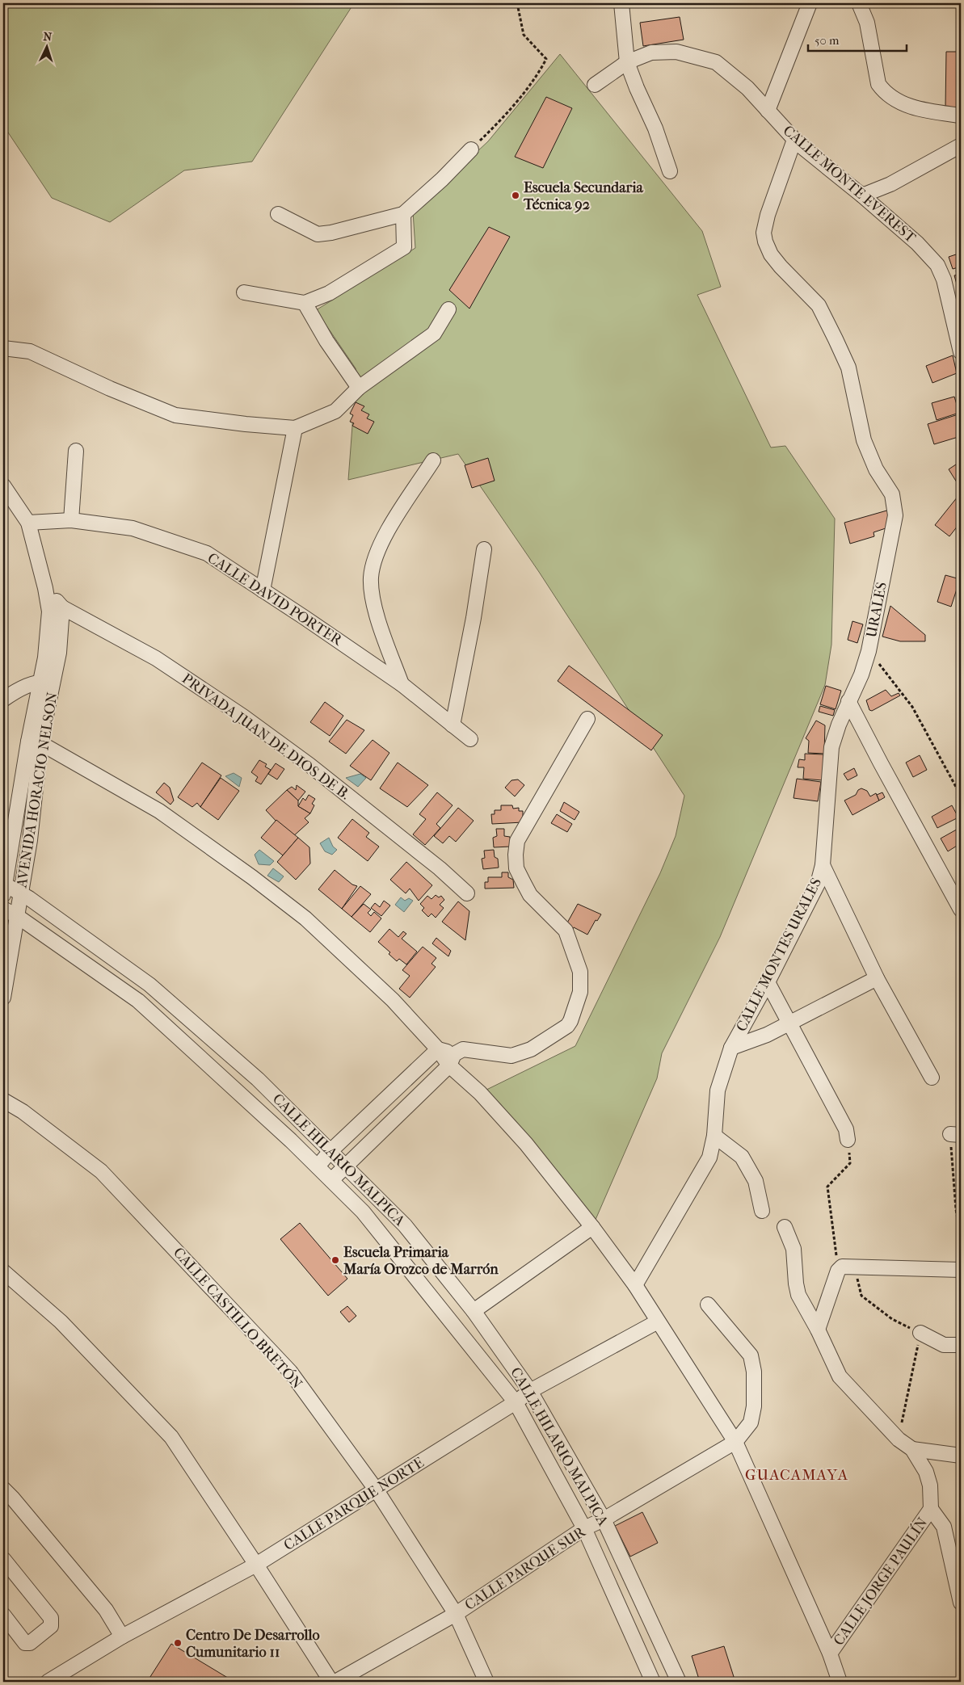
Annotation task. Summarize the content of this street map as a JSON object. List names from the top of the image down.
{
  "streets": {
    "street": [
      "CALLE MONTE EVEREST",
      "CALLE DAVID PORTER",
      "URALES",
      "PRIVADA JUAN DE DIOS DE B.",
      "AVENIDA HORACIO NELSON",
      "CALLE MONTES URALES",
      "CALLE HILARIO MALPICA",
      "CALLE CASTILLO BRETÓN",
      "CALLE PARQUE NORTE",
      "CALLE PARQUE SUR",
      "CALLE JORGE PAULÍN"
    ]
  },
  "crossings": [
    ["CALLE MONTE EVEREST", "URALES"],
    ["URALES", "CALLE MONTES URALES"],
    ["PRIVADA JUAN DE DIOS DE B.", "AVENIDA HORACIO NELSON"],
    ["AVENIDA HORACIO NELSON", "CALLE HILARIO MALPICA"],
    ["CALLE HILARIO MALPICA", "CALLE PARQUE NORTE"],
    ["CALLE HILARIO MALPICA", "CALLE PARQUE SUR"],
    ["CALLE CASTILLO BRETÓN", "CALLE PARQUE NORTE"],
    ["CALLE CASTILLO BRETÓN", "CALLE PARQUE SUR"]
  ],
  "districts": ["GUACAMAYA"],
  "places": ["Escuela Secundaria Técnica 92", "Escuela Primaria María Orozco de Marrón", "Centro De Desarrollo Cumunitario 11"],
  "scale_bar": "50 m",
  "north": "top"
}
